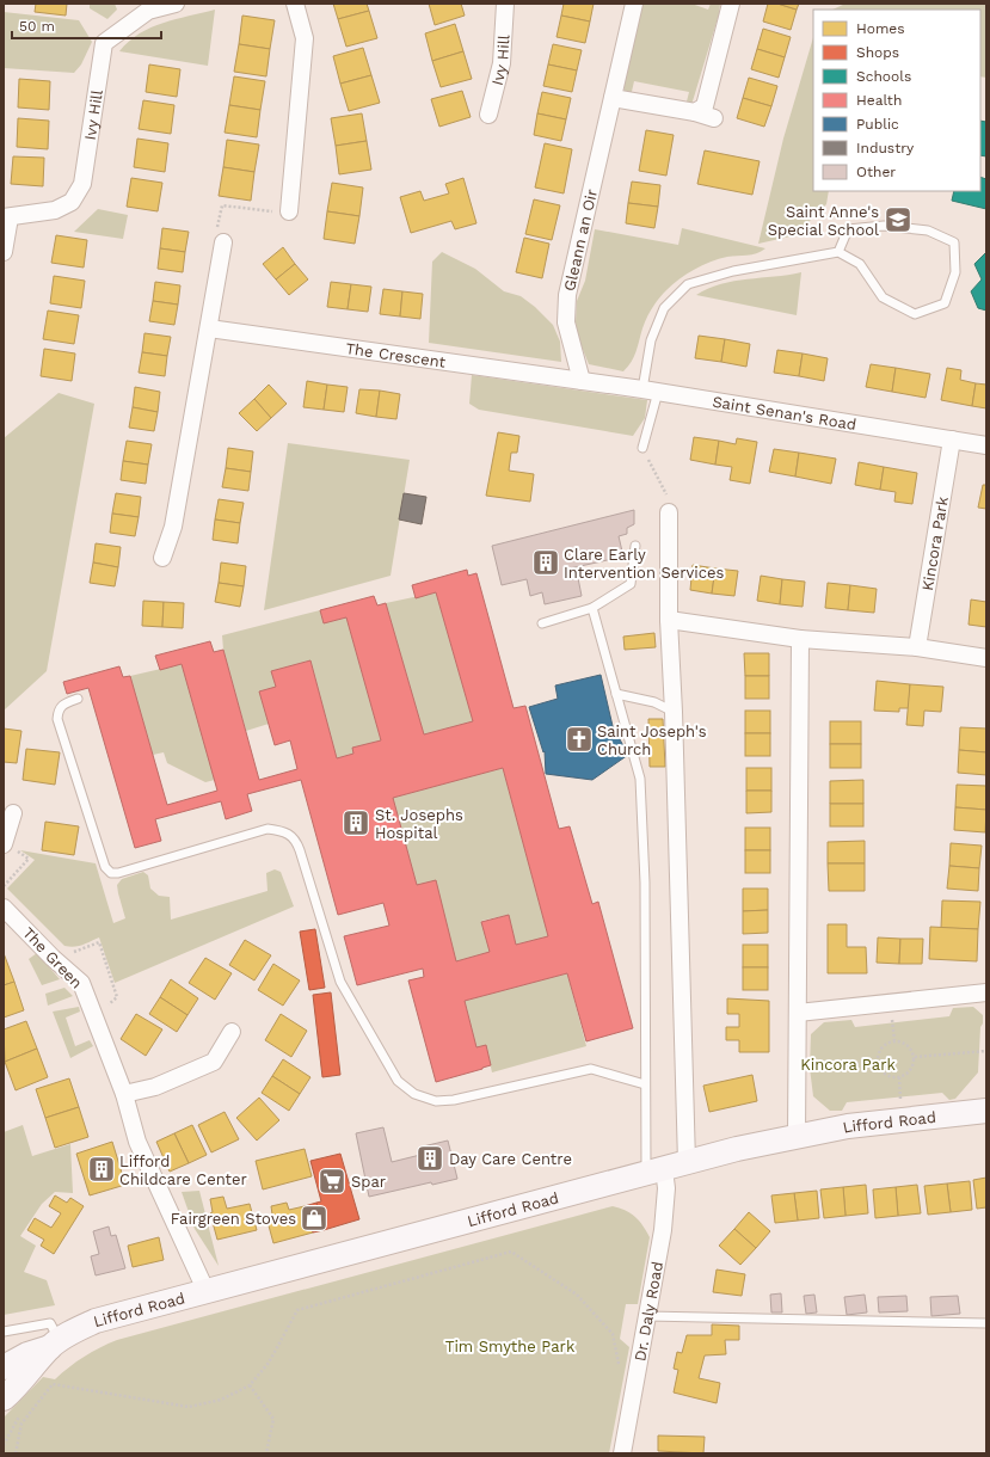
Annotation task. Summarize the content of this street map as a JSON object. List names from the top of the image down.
{
  "streets": {
    "main road": ["Lifford Road"],
    "street": [
      "Ivy Hill",
      "Gleann an Oir",
      "The Crescent",
      "Saint Senan's Road",
      "Kincora Park",
      "The Green",
      "Dr. Daly Road"
    ]
  },
  "crossings": [
    ["Gleann an Oir", "The Crescent"],
    ["Gleann an Oir", "Saint Senan's Road"],
    ["The Crescent", "Saint Senan's Road"],
    ["Saint Senan's Road", "Kincora Park"],
    ["The Green", "Lifford Road"],
    ["Lifford Road", "Dr. Daly Road"]
  ],
  "parks": ["Kincora Park", "Tim Smythe Park"],
  "places": {
    "school or university": ["Saint Anne's Special School"],
    "building": [
      "Clare Early Intervention Services",
      "St. Josephs Hospital",
      "Day Care Centre",
      "Lifford Childcare Center"
    ],
    "church": ["Saint Joseph's Church"],
    "supermarket": ["Spar"],
    "shop": ["Fairgreen Stoves"]
  },
  "legend": [
    "Homes",
    "Shops",
    "Schools",
    "Health",
    "Public",
    "Industry",
    "Other"
  ],
  "scale_bar": "50 m"
}
